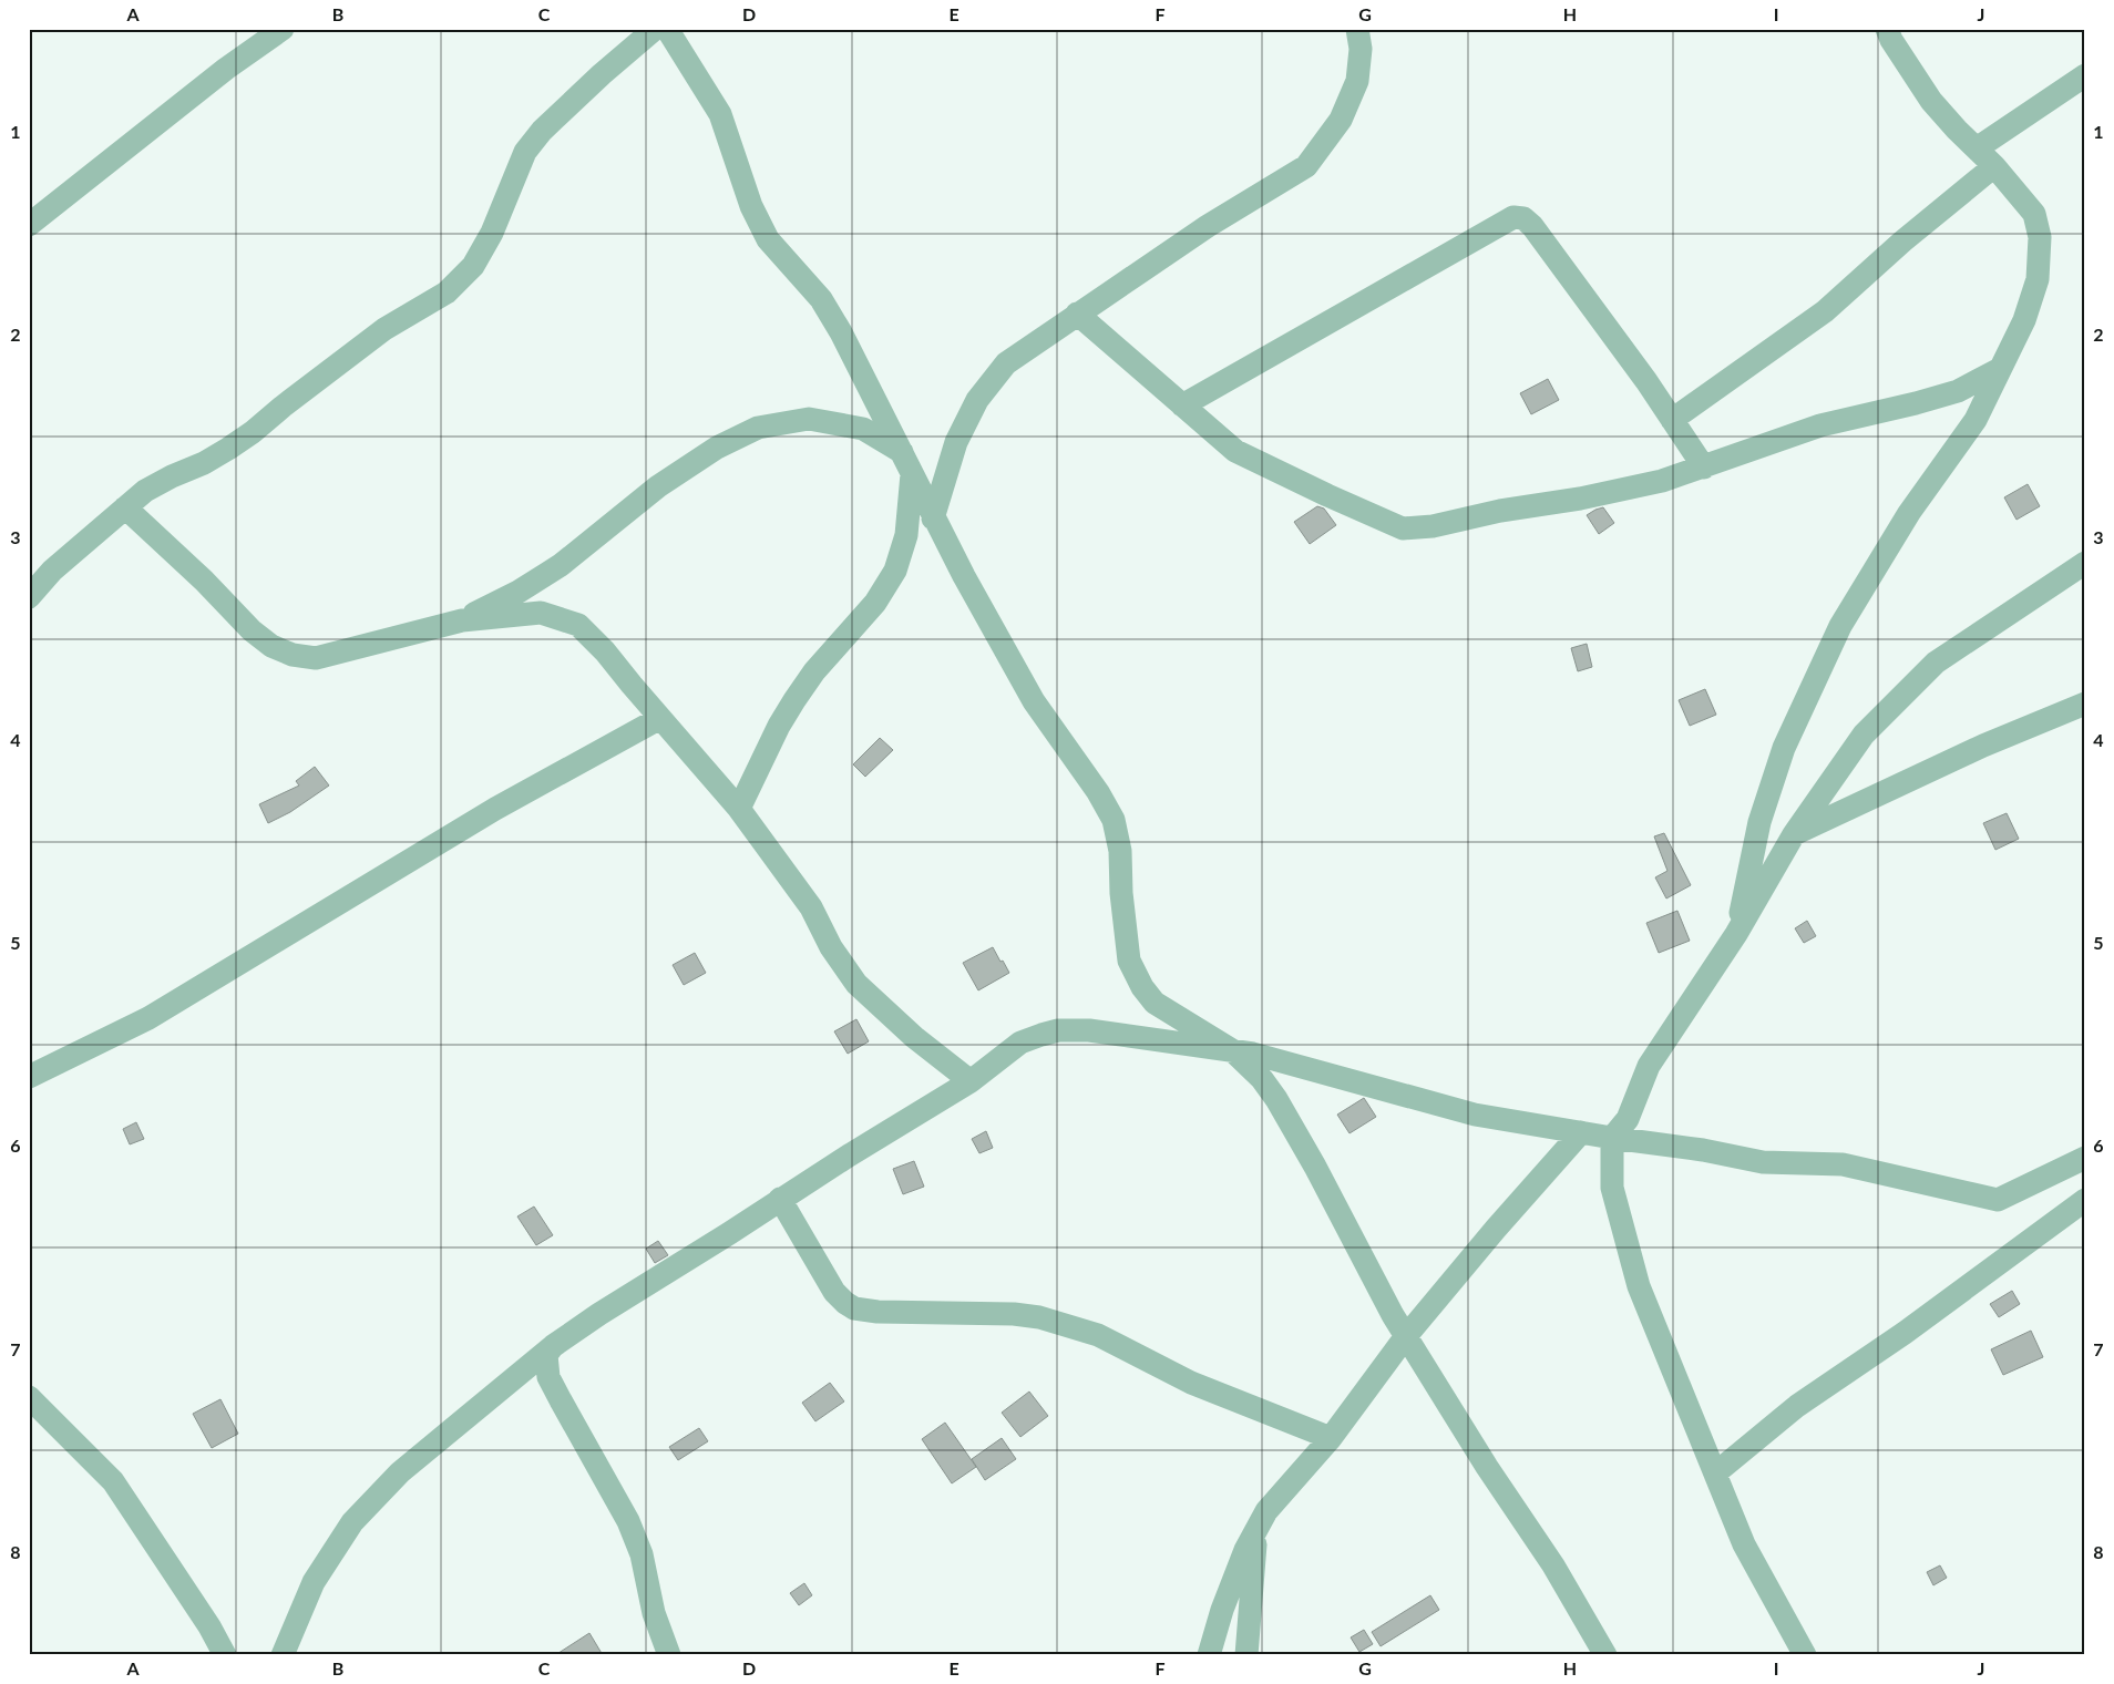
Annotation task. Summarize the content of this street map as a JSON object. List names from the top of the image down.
{
  "grid": {
    "columns": [
      "A",
      "B",
      "C",
      "D",
      "E",
      "F",
      "G",
      "H",
      "I",
      "J"
    ],
    "rows": [
      "1",
      "2",
      "3",
      "4",
      "5",
      "6",
      "7",
      "8"
    ]
  }
}
